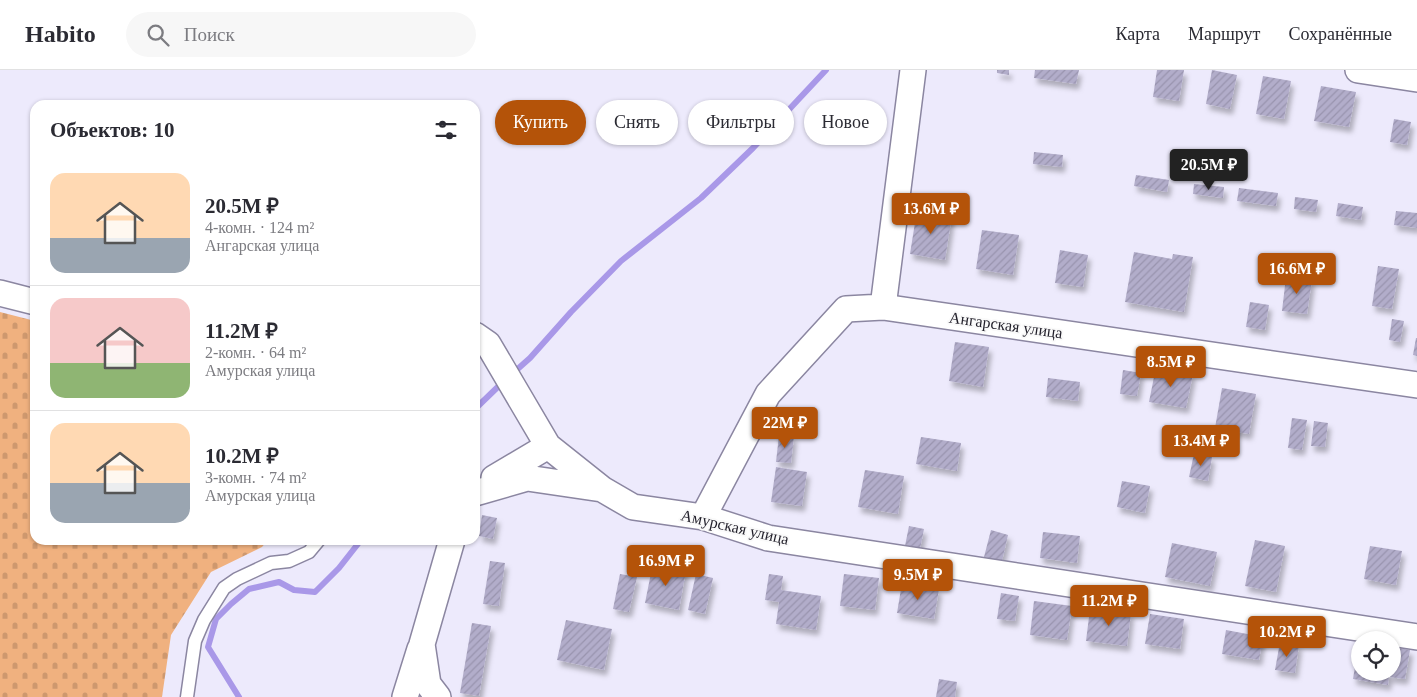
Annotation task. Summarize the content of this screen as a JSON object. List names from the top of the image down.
{
  "streets": {
    "street": ["Ангарская улица", "Амурская улица"]
  },
  "crossings": [
    ["Ангарская улица", "Амурская улица"]
  ],
  "page": {
    "header": "Habito",
    "search": "Поиск",
    "nav": ["Карта", "Маршрут", "Сохранённые"],
    "chip": [
      "Купить",
      "Снять",
      "Фильтры",
      "Новое"
    ],
    "heading": "Объектов: 10",
    "price": [
      "20.5M ₽",
      "13.6M ₽",
      "16.6M ₽",
      "8.5M ₽",
      "22M ₽",
      "13.4M ₽",
      "16.9M ₽",
      "9.5M ₽",
      "11.2M ₽",
      "10.2M ₽"
    ],
    "list": [
      {
        "name": "20.5M ₽",
        "note": "4-комн. · 124 m² · Ангарская улица"
      },
      {
        "name": "11.2M ₽",
        "note": "2-комн. · 64 m² · Амурская улица"
      },
      {
        "name": "10.2M ₽",
        "note": "3-комн. · 74 m² · Амурская улица"
      }
    ]
  }
}
